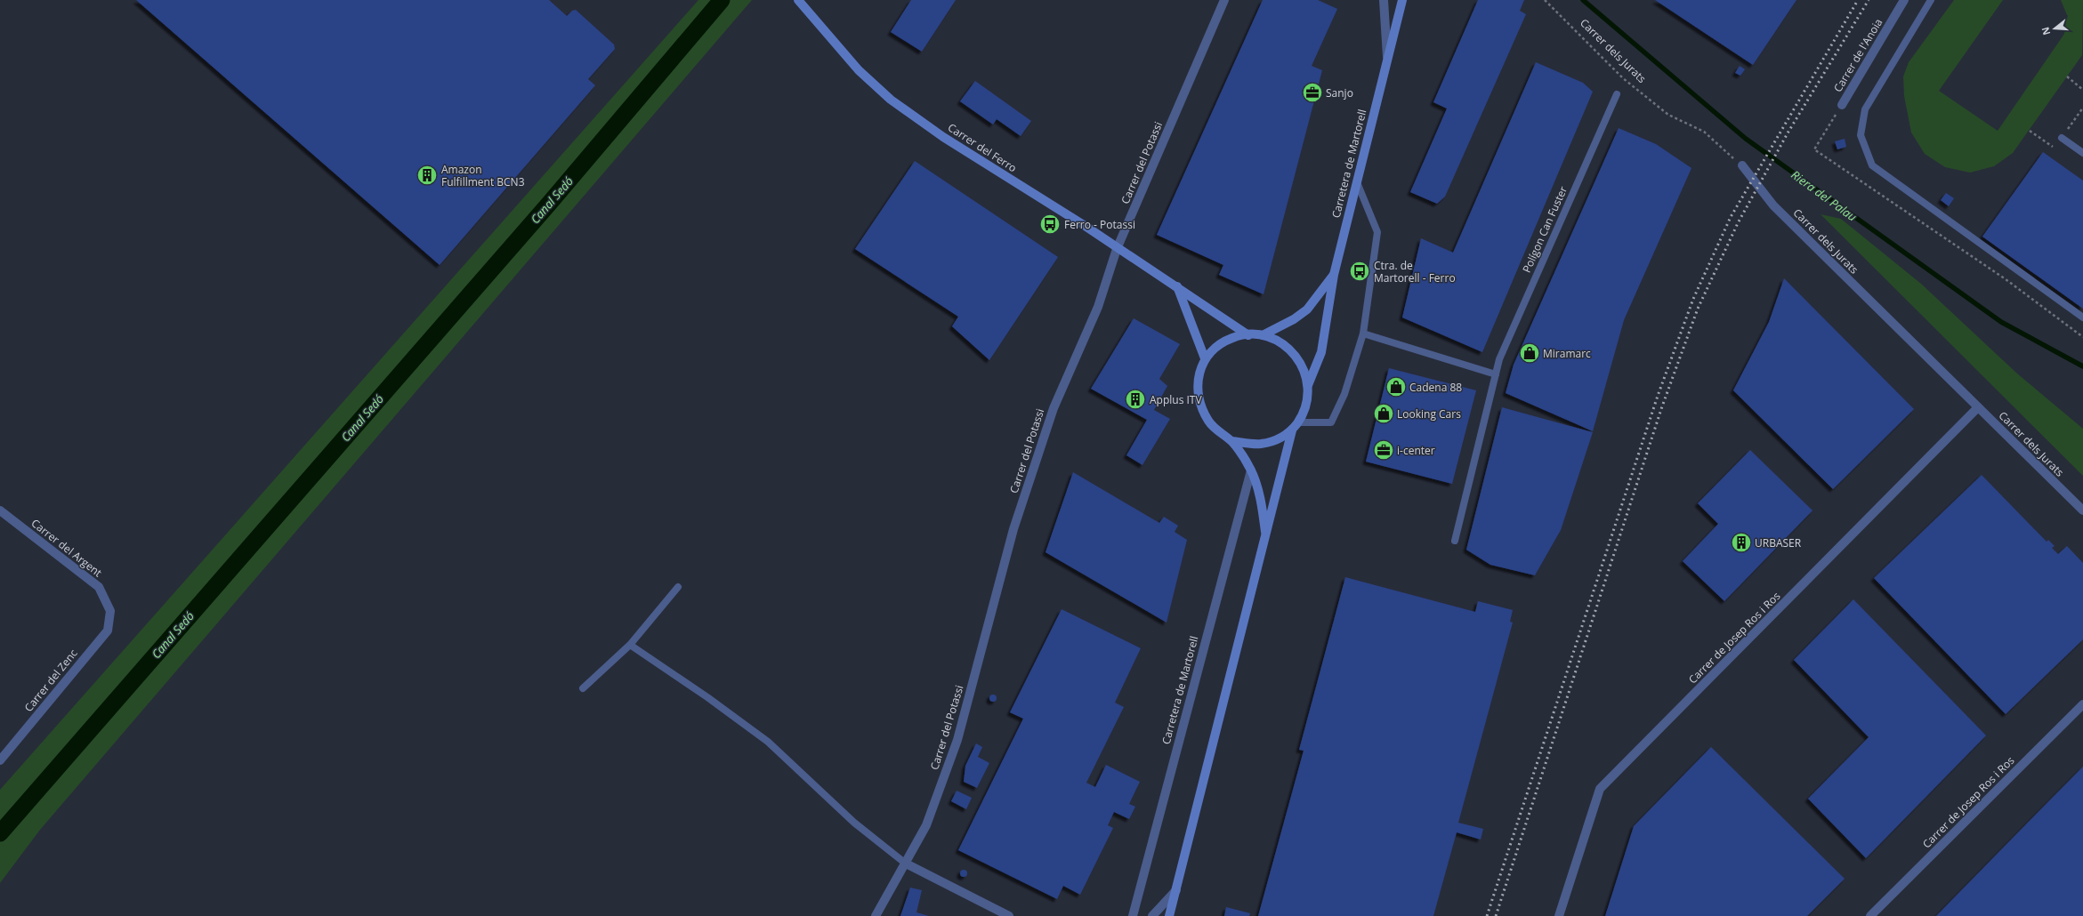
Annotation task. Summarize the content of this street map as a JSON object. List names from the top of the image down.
{
  "streets": {
    "main road": ["Carrer del Ferro", "Carretera de Martorell"],
    "street": [
      "Carrer dels Jurats",
      "Carrer de l'Anoia",
      "Carrer del Potassi",
      "Carrer del Argent",
      "Carrer de Josep Ros i Ros",
      "Carrer del Zenc"
    ],
    "lane": ["Polígon Can Fuster"]
  },
  "crossings": [
    ["Carrer dels Jurats", "Carrer de Josep Ros i Ros"],
    ["Carrer del Ferro", "Carrer del Potassi"],
    ["Carrer del Ferro", "Carretera de Martorell"],
    ["Carrer del Argent", "Carrer del Zenc"]
  ],
  "water": ["Riera del Palau", "Canal Sedó"],
  "places": {
    "office": ["Sanjo", "i-center"],
    "building": ["Amazon Fulfillment BCN3", "Applus ITV", "URBASER"],
    "bus stop": ["Ferro - Potassi", "Ctra. de Martorell - Ferro"],
    "shop": ["Miramarc", "Cadena 88", "Looking Cars"]
  },
  "north": "left"
}
